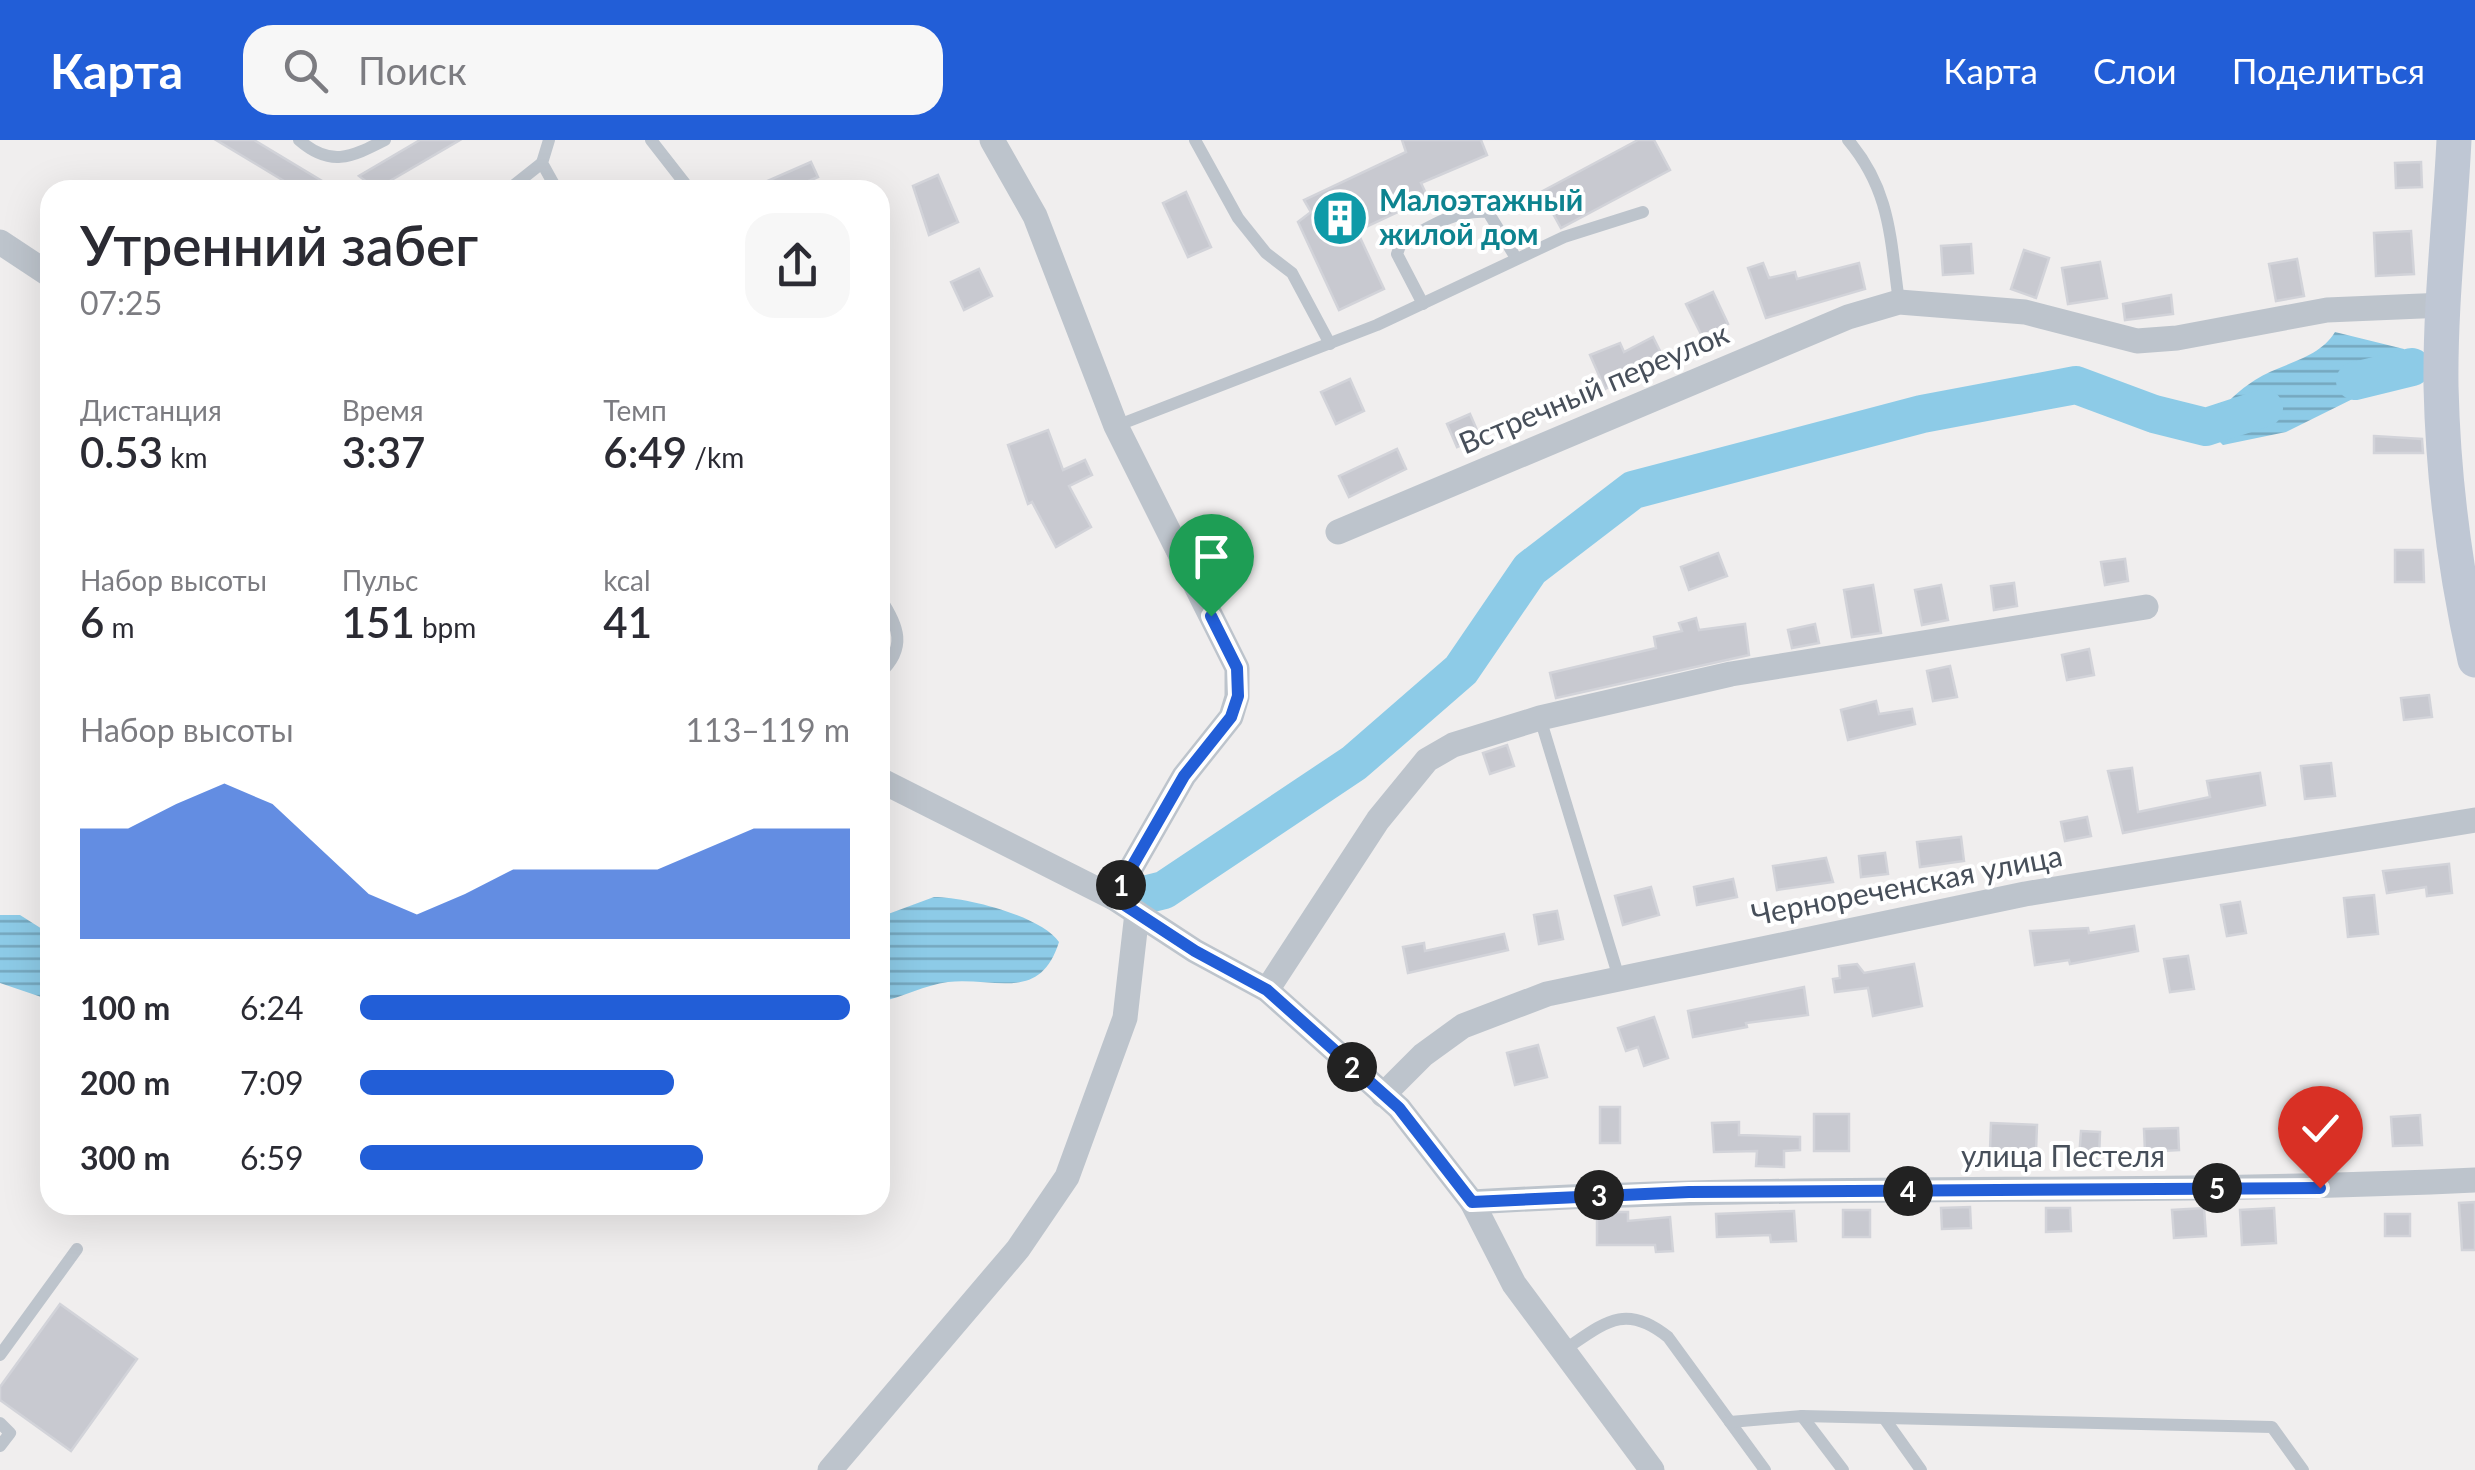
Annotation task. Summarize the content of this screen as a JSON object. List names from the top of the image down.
{
  "streets": {
    "street": ["Встречный переулок", "Чернореченская улица", "улица Пестеля"]
  },
  "places": {
    "building": ["Малоэтажный жилой дом"]
  },
  "page": {
    "header": "Карта",
    "search": "Поиск",
    "nav": ["Карта", "Слои", "Поделиться"],
    "heading": ["Утренний забег", "07:25"],
    "stats": [
      ["Дистанция", "0.53 km"],
      ["Время", "3:37"],
      ["Темп", "6:49 /km"],
      ["Набор высоты", "6 m"],
      ["Пульс", "151 bpm"],
      ["kcal", "41"]
    ],
    "chart": ["Набор высоты", "113–119 m"],
    "pins": [
      "1",
      "2",
      "5",
      "4",
      "3"
    ],
    "list": [
      {
        "name": "100 m",
        "note": "6:24"
      },
      {
        "name": "200 m",
        "note": "7:09"
      },
      {
        "name": "300 m",
        "note": "6:59"
      }
    ]
  }
}
